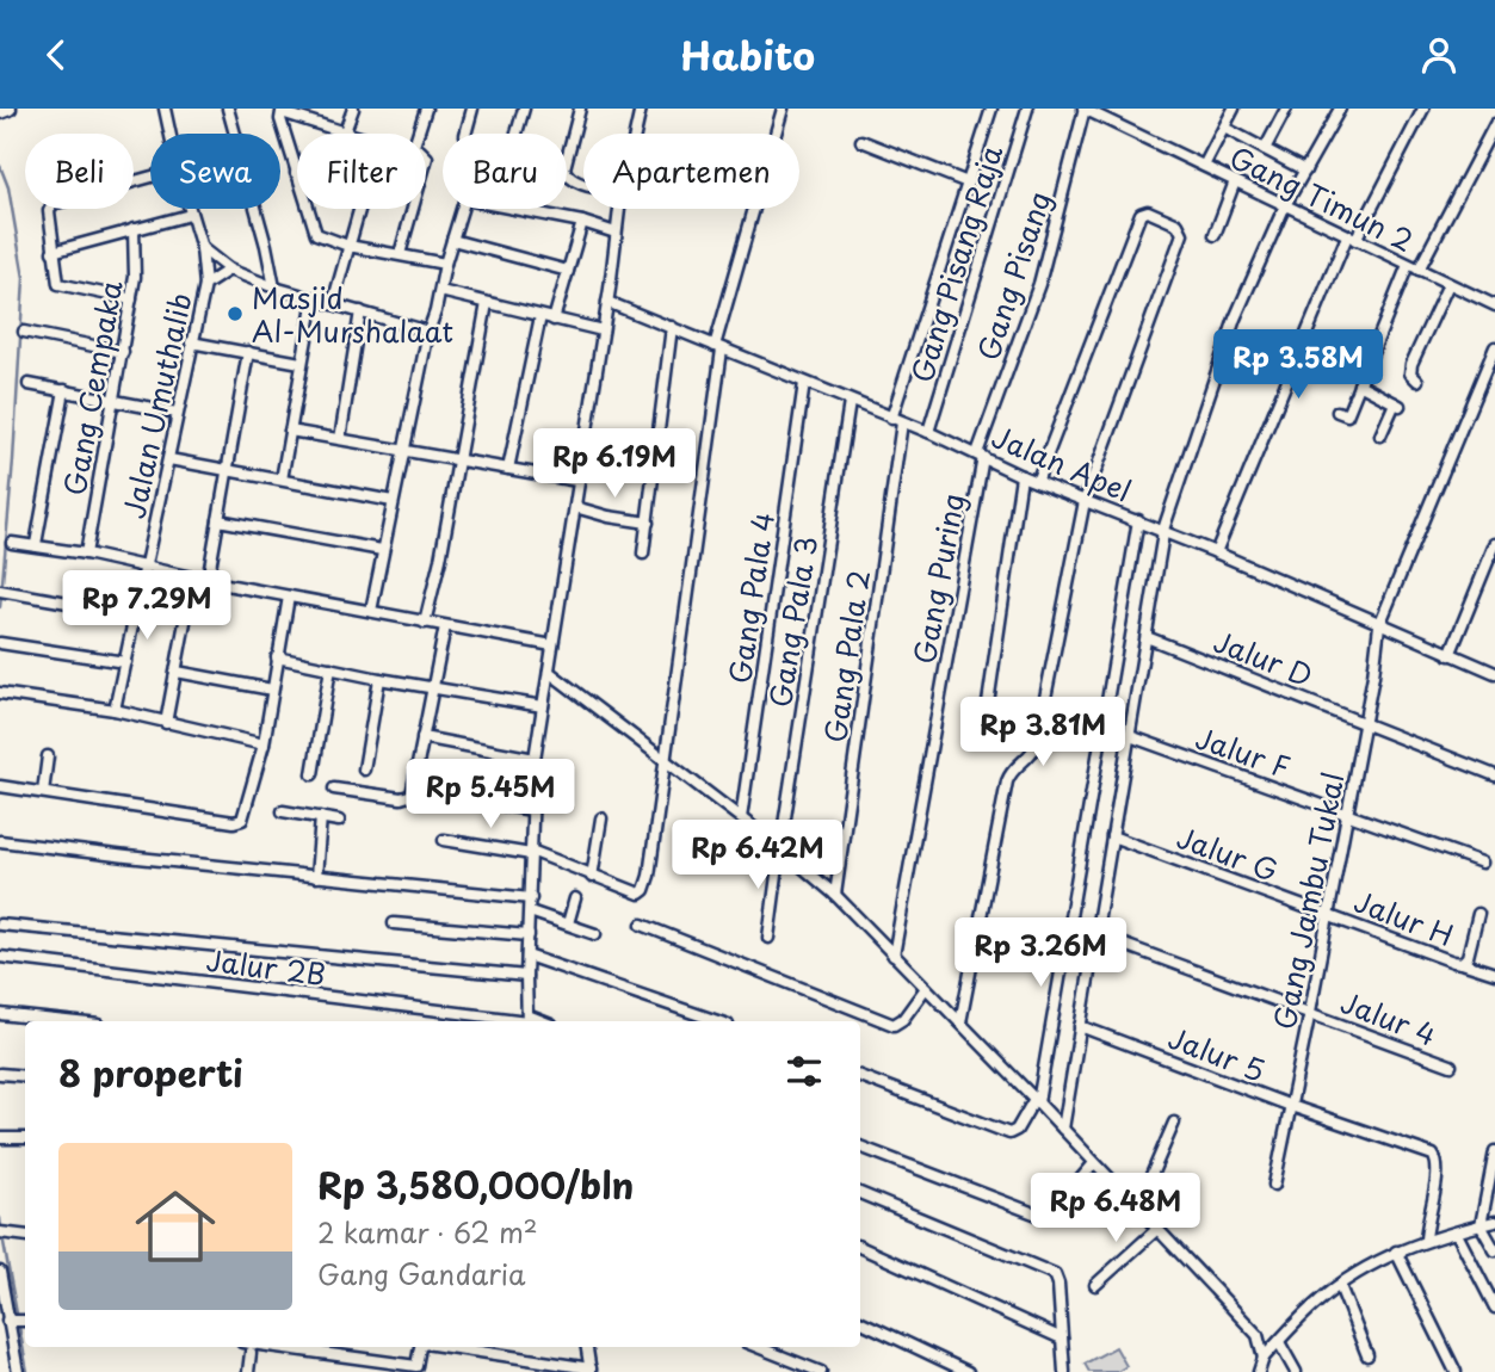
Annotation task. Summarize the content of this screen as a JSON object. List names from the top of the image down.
{
  "streets": {
    "street": [
      "Gang Timun 2",
      "Gang Pisang Raja",
      "Gang Pisang",
      "Gang Cempaka",
      "Jalan Umuthalib",
      "Jalan Apel",
      "Gang Puring",
      "Gang Pala 4",
      "Gang Pala 3",
      "Gang Pala 2",
      "Jalur D",
      "Jalur F",
      "Jalur G",
      "Gang Jambu Tukal",
      "Jalur H",
      "Jalur 2B",
      "Jalur 4",
      "Jalur 5"
    ]
  },
  "crossings": [
    ["Gang Timun 2", "Gang Pisang"],
    ["Gang Pisang Raja", "Jalan Apel"],
    ["Gang Pisang", "Jalan Apel"],
    ["Gang Pisang", "Gang Puring"],
    ["Jalan Apel", "Gang Puring"],
    ["Jalan Apel", "Gang Pala 4"],
    ["Jalan Apel", "Gang Pala 3"],
    ["Jalan Apel", "Gang Pala 2"],
    ["Jalan Apel", "Gang Jambu Tukal"],
    ["Jalur D", "Gang Jambu Tukal"],
    ["Jalur F", "Gang Jambu Tukal"],
    ["Jalur G", "Gang Jambu Tukal"],
    ["Jalur G", "Jalur H"],
    ["Gang Jambu Tukal", "Jalur H"],
    ["Gang Jambu Tukal", "Jalur 4"],
    ["Gang Jambu Tukal", "Jalur 5"]
  ],
  "places": ["Masjid Al-Murshalaat"],
  "page": {
    "header": "Habito",
    "chip": [
      "Beli",
      "Sewa",
      "Filter",
      "Baru",
      "Apartemen"
    ],
    "price": [
      "Rp 3.58M",
      "Rp 6.19M",
      "Rp 7.29M",
      "Rp 3.81M",
      "Rp 5.45M",
      "Rp 6.42M",
      "Rp 3.26M",
      "Rp 6.48M"
    ],
    "heading": "8 properti",
    "list": [
      {
        "name": "Rp 3,580,000/bln",
        "note": "2 kamar · 62 m² · Gang Gandaria"
      }
    ]
  }
}
